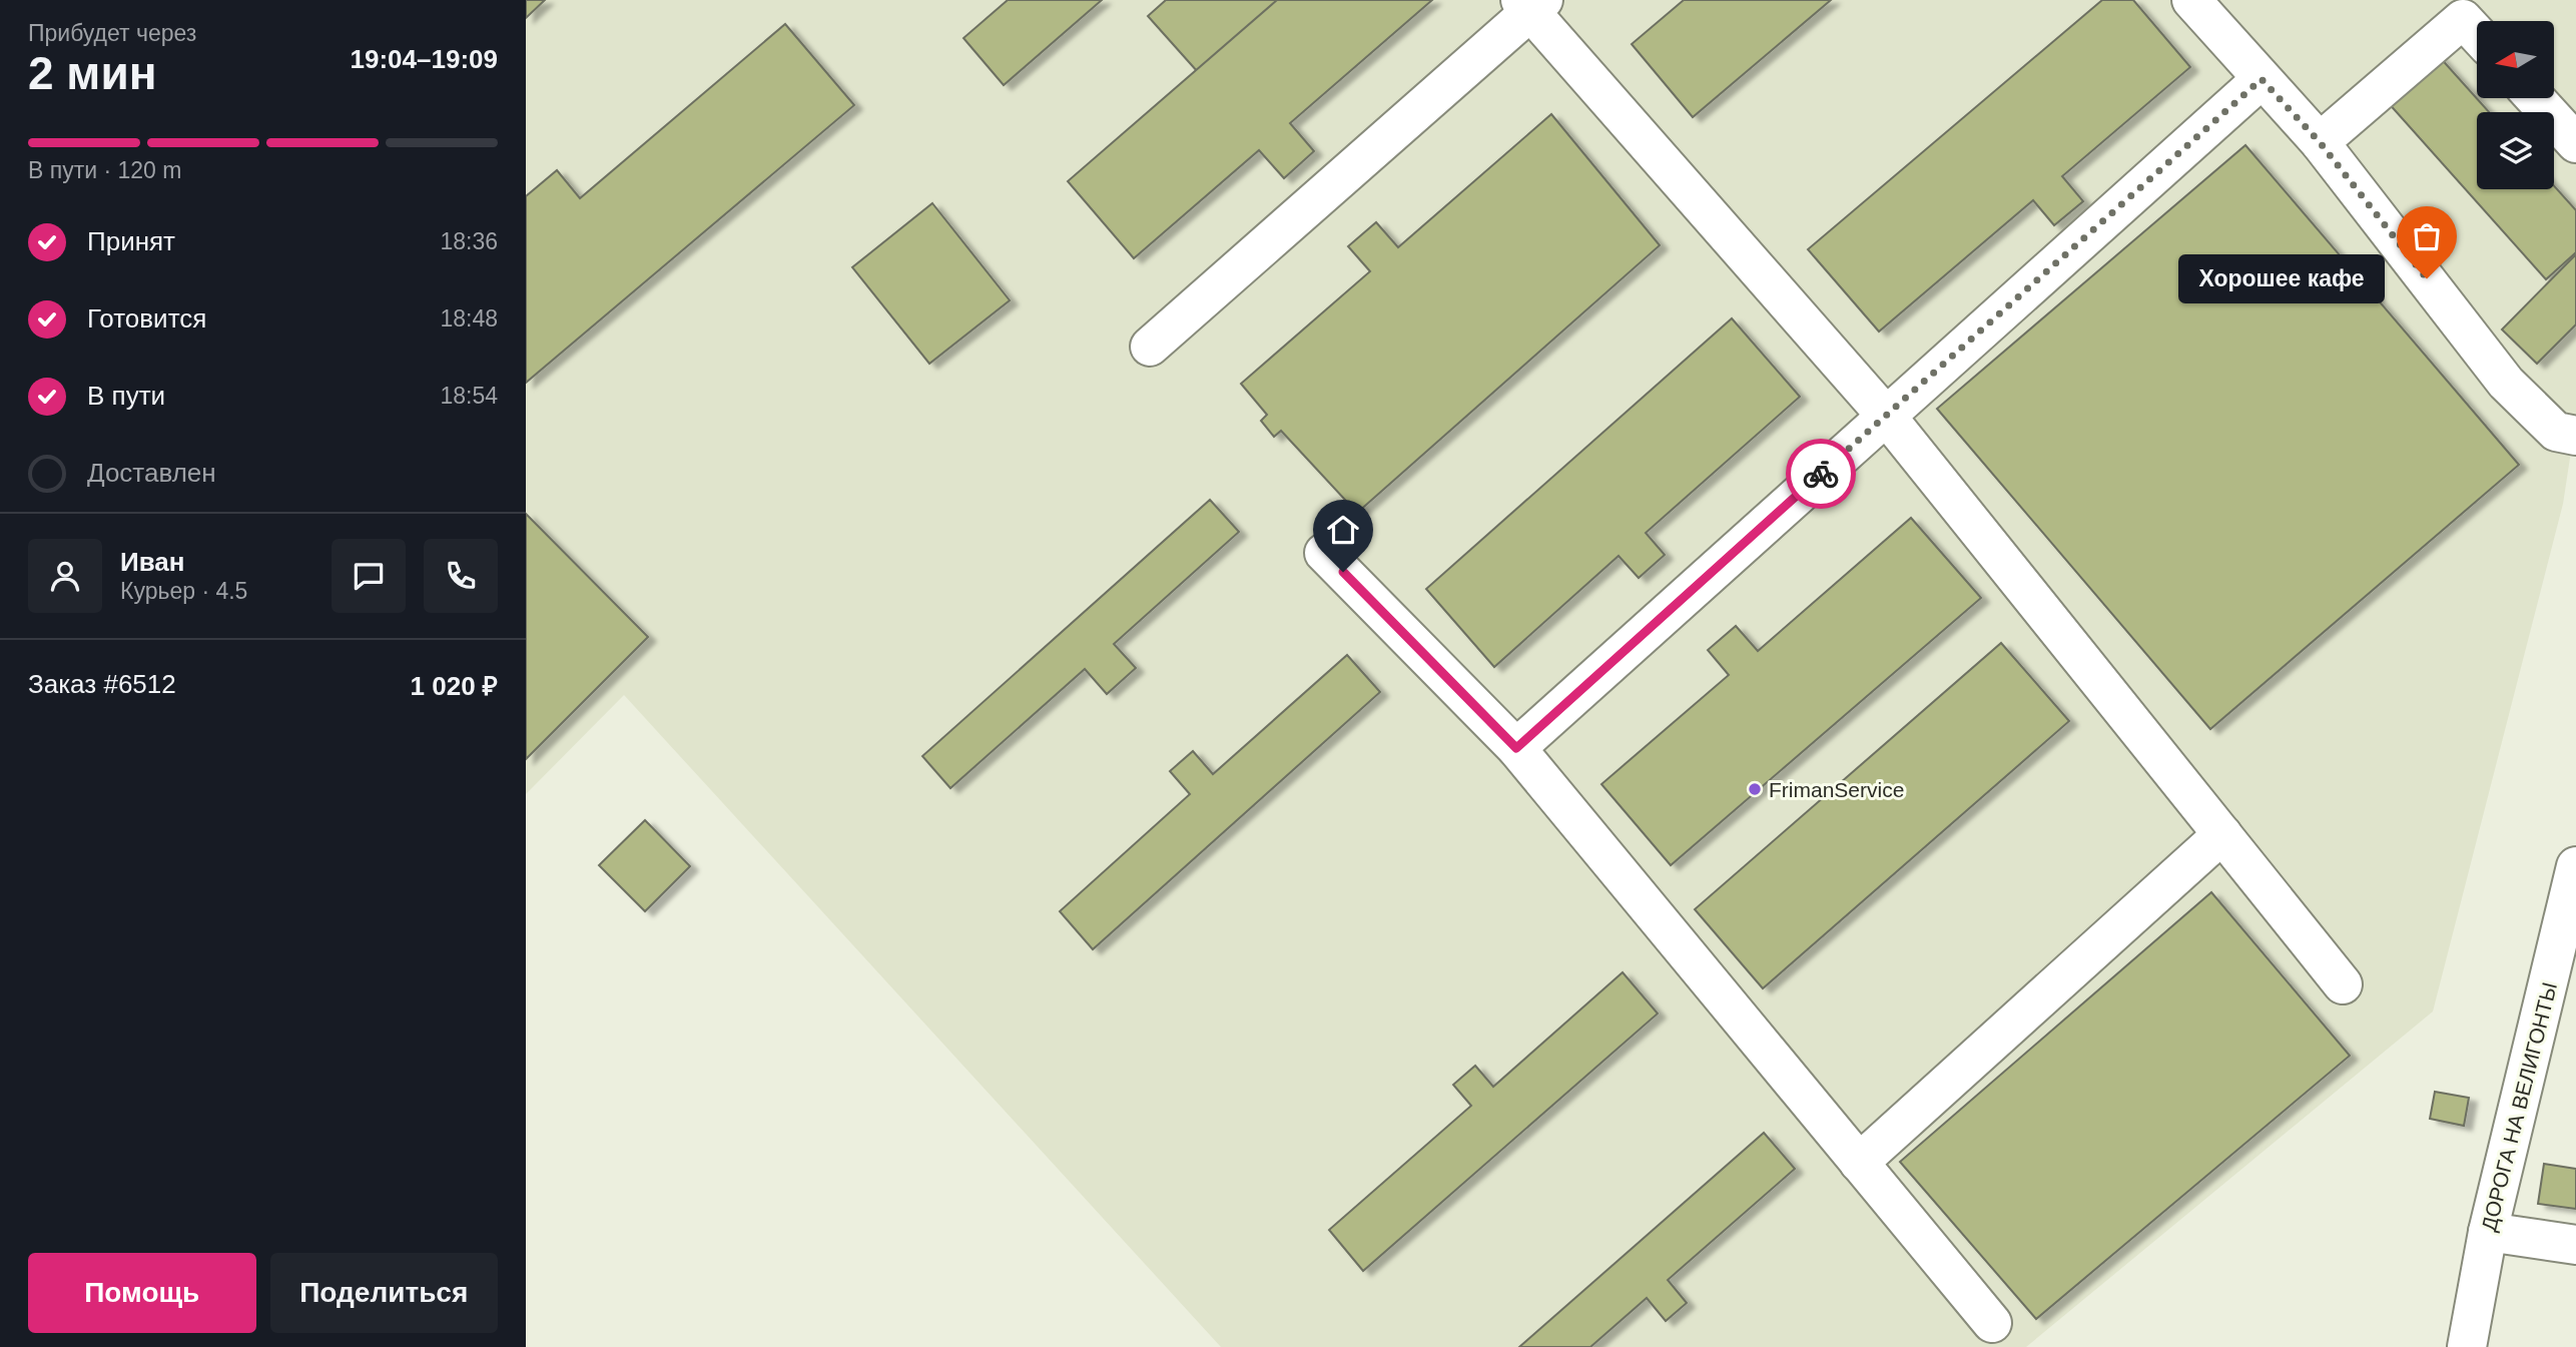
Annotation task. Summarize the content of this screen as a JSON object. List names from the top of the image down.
{
  "streets": {
    "street": ["ДОРОГА НА ВЕЛИГОНТЫ"]
  },
  "places": ["Хорошее кафе", "FrimanService"],
  "north": "left",
  "page": {
    "heading": ["2 мин", "Прибудет через", "19:04–19:09"],
    "panel": [
      "Иван",
      "Курьер · 4.5",
      "Заказ #6512",
      "1 020 ₽"
    ],
    "bar": "В пути · 120 m",
    "list": [
      ["Принят", "18:36"],
      ["Готовится", "18:48"],
      ["В пути", "18:54"],
      "Доставлен"
    ],
    "bubble": "Хорошее кафе",
    "buttons": ["Помощь", "Поделиться"]
  }
}
